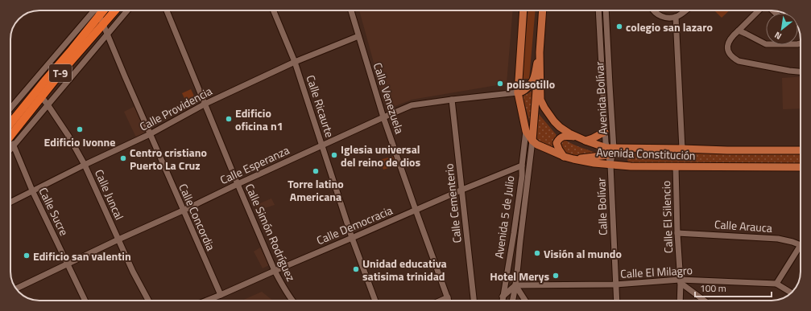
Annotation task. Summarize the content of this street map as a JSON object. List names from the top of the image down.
{
  "streets": {
    "highway": ["T-9"],
    "main road": ["Avenida Constitución"],
    "street": [
      "Calle Venezuela",
      "Avenida Bolívar",
      "Calle Ricaurte",
      "Calle Providencia",
      "Calle Esperanza",
      "Calle Juncal",
      "Calle Cementerio",
      "Calle Bolívar",
      "Calle Sucre",
      "Calle Concordia",
      "Avenida 5 de Julio",
      "Calle El Silencio",
      "Calle Democracia",
      "Calle Arauca",
      "Calle Simón Rodríguez",
      "Calle El Milagro"
    ]
  },
  "crossings": [
    ["T-9", "Calle Juncal"],
    ["T-9", "Calle Sucre"],
    ["T-9", "Calle Concordia"],
    ["Calle Venezuela", "Calle Providencia"],
    ["Calle Venezuela", "Calle Esperanza"],
    ["Calle Venezuela", "Calle Democracia"],
    ["Avenida Bolívar", "Avenida Constitución"],
    ["Avenida Bolívar", "Calle Bolívar"],
    ["Calle Ricaurte", "Calle Providencia"],
    ["Calle Ricaurte", "Calle Esperanza"],
    ["Calle Ricaurte", "Calle Democracia"],
    ["Calle Providencia", "Calle Juncal"],
    ["Calle Providencia", "Calle Sucre"],
    ["Calle Providencia", "Calle Concordia"],
    ["Calle Providencia", "Calle Simón Rodríguez"],
    ["Avenida Constitución", "Calle Esperanza"],
    ["Avenida Constitución", "Calle Bolívar"],
    ["Avenida Constitución", "Avenida 5 de Julio"],
    ["Avenida Constitución", "Calle El Silencio"],
    ["Calle Esperanza", "Calle Juncal"],
    ["Calle Esperanza", "Calle Cementerio"],
    ["Calle Esperanza", "Calle Sucre"],
    ["Calle Esperanza", "Calle Concordia"],
    ["Calle Esperanza", "Calle Simón Rodríguez"],
    ["Calle Cementerio", "Calle Democracia"],
    ["Calle Bolívar", "Calle El Milagro"],
    ["Calle Concordia", "Calle Democracia"],
    ["Avenida 5 de Julio", "Calle Democracia"],
    ["Avenida 5 de Julio", "Calle El Milagro"],
    ["Calle El Silencio", "Calle Arauca"],
    ["Calle El Silencio", "Calle El Milagro"],
    ["Calle Democracia", "Calle Simón Rodríguez"]
  ],
  "places": [
    "colegio san lazaro",
    "polisotillo",
    "Edificio oficina n1",
    "Edificio Ivonne",
    "Iglesia universal del reino de dios",
    "Centro cristiano Puerto La Cruz",
    "Torre latino Americana",
    "Visión al mundo",
    "Edificio san valentin",
    "Unidad educativa satisima trinidad",
    "Hotel Merys"
  ],
  "scale_bar": "100 m",
  "north": "bottom left"
}
